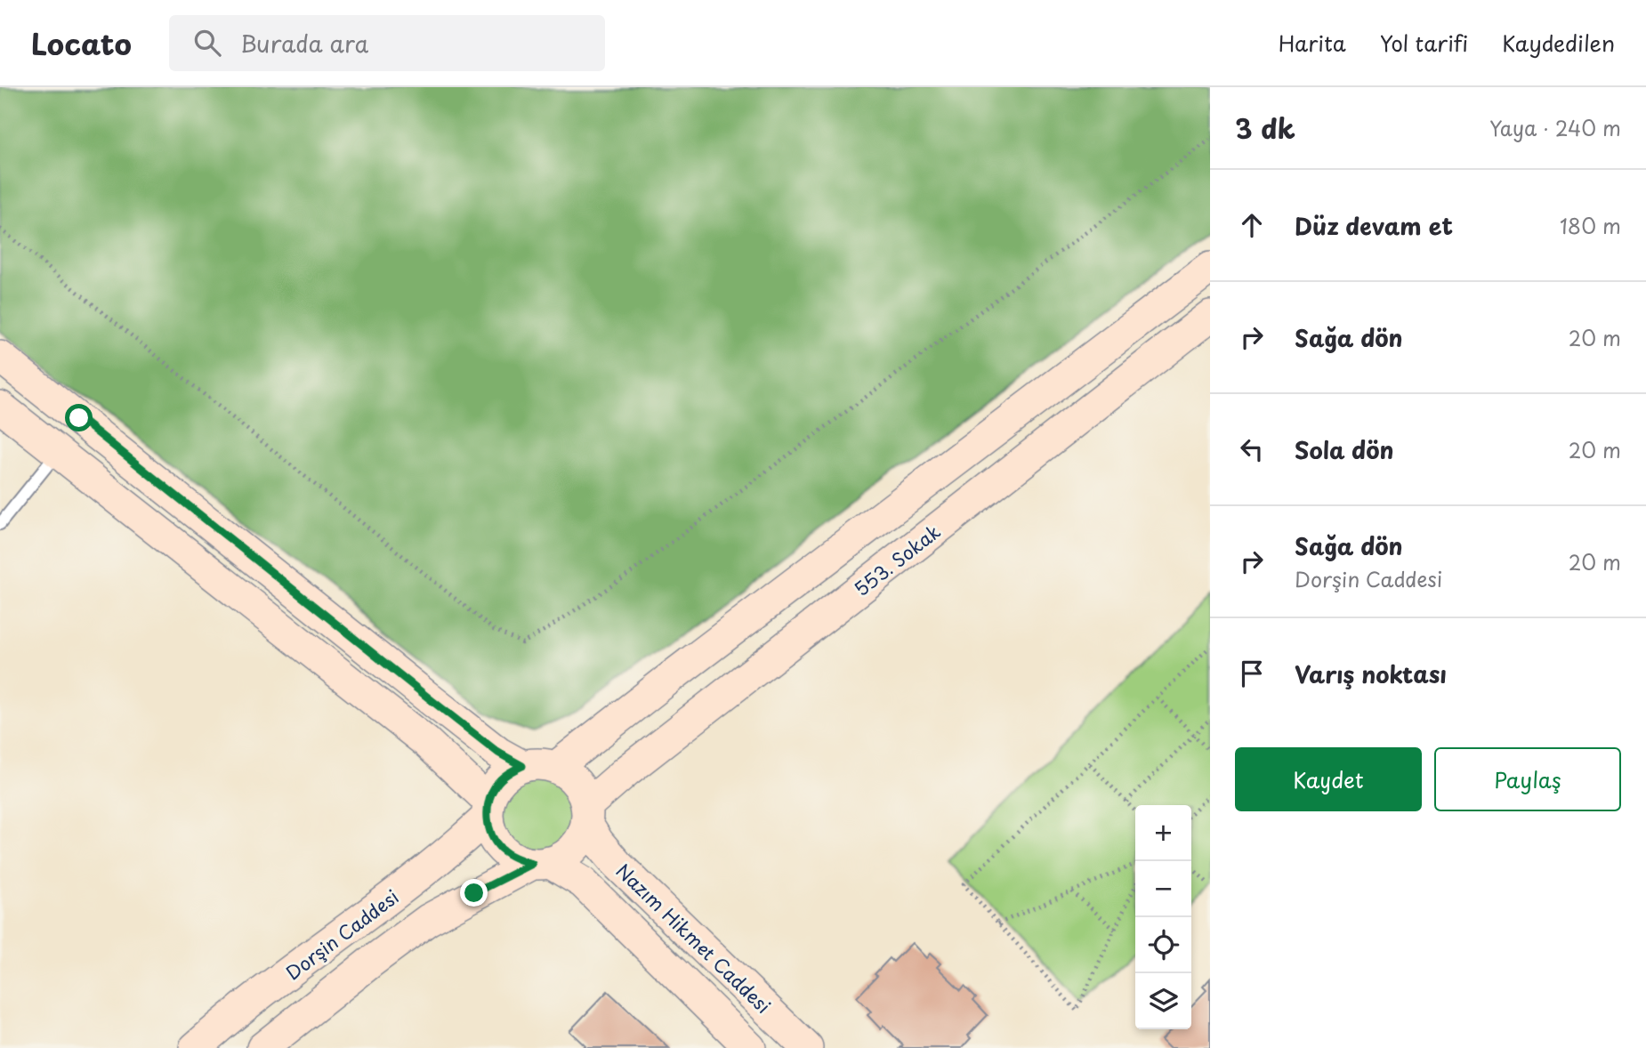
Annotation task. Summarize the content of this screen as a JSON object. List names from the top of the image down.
{
  "streets": {
    "main road": ["553. Sokak", "Dorşin Caddesi", "Nazım Hikmet Caddesi"]
  },
  "crossings": [
    ["553. Sokak", "Dorşin Caddesi"],
    ["553. Sokak", "Nazım Hikmet Caddesi"],
    ["Dorşin Caddesi", "Nazım Hikmet Caddesi"]
  ],
  "page": {
    "header": "Locato",
    "search": "Burada ara",
    "nav": ["Harita", "Yol tarifi", "Kaydedilen"],
    "heading": ["3 dk", "Yaya · 240 m"],
    "list": [
      ["Düz devam et", "180 m"],
      ["Sağa dön", "20 m"],
      ["Sola dön", "20 m"],
      ["Sağa dön", "Dorşin Caddesi", "20 m"],
      "Varış noktası"
    ],
    "buttons": ["Kaydet", "Paylaş"],
    "map_buttons": ["+", "−"]
  }
}
